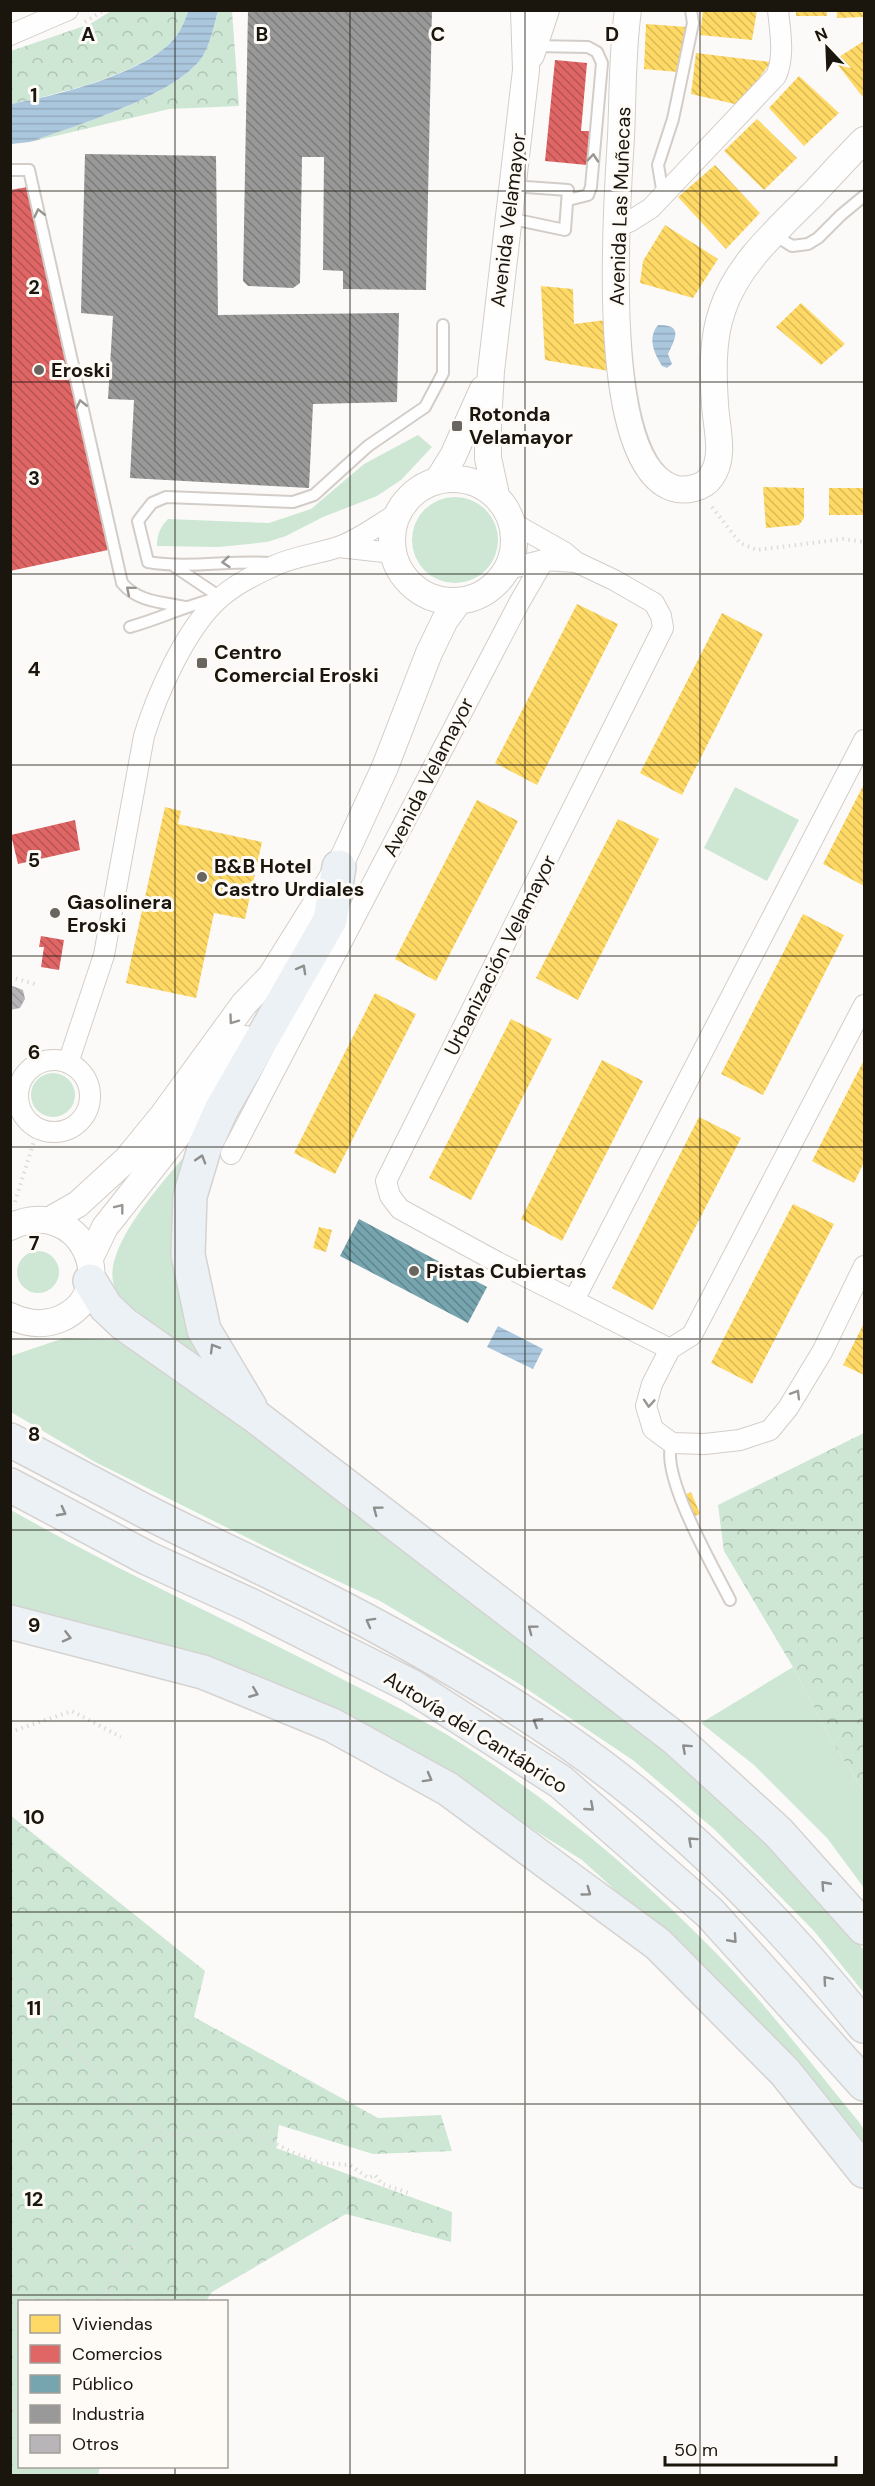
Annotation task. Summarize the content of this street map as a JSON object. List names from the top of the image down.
{
  "streets": {
    "highway": ["Autovía del Cantábrico"],
    "street": ["Avenida Las Muñecas", "Avenida Velamayor", "Urbanización Velamayor"]
  },
  "crossings": [
    ["Avenida Velamayor", "Urbanización Velamayor"]
  ],
  "places": {
    "other": [
      "Eroski",
      "B&B Hotel Castro Urdiales",
      "Gasolinera Eroski",
      "Pistas Cubiertas"
    ],
    "transit": ["Rotonda Velamayor", "Centro Comercial Eroski"]
  },
  "legend": [
    "Viviendas",
    "Comercios",
    "Público",
    "Industria",
    "Otros"
  ],
  "scale_bar": "50 m",
  "north": "top left",
  "grid": {
    "columns": [
      "A",
      "B",
      "C",
      "D"
    ],
    "rows": [
      "1",
      "2",
      "3",
      "4",
      "5",
      "6",
      "7",
      "8",
      "9",
      "10",
      "11",
      "12"
    ]
  }
}
